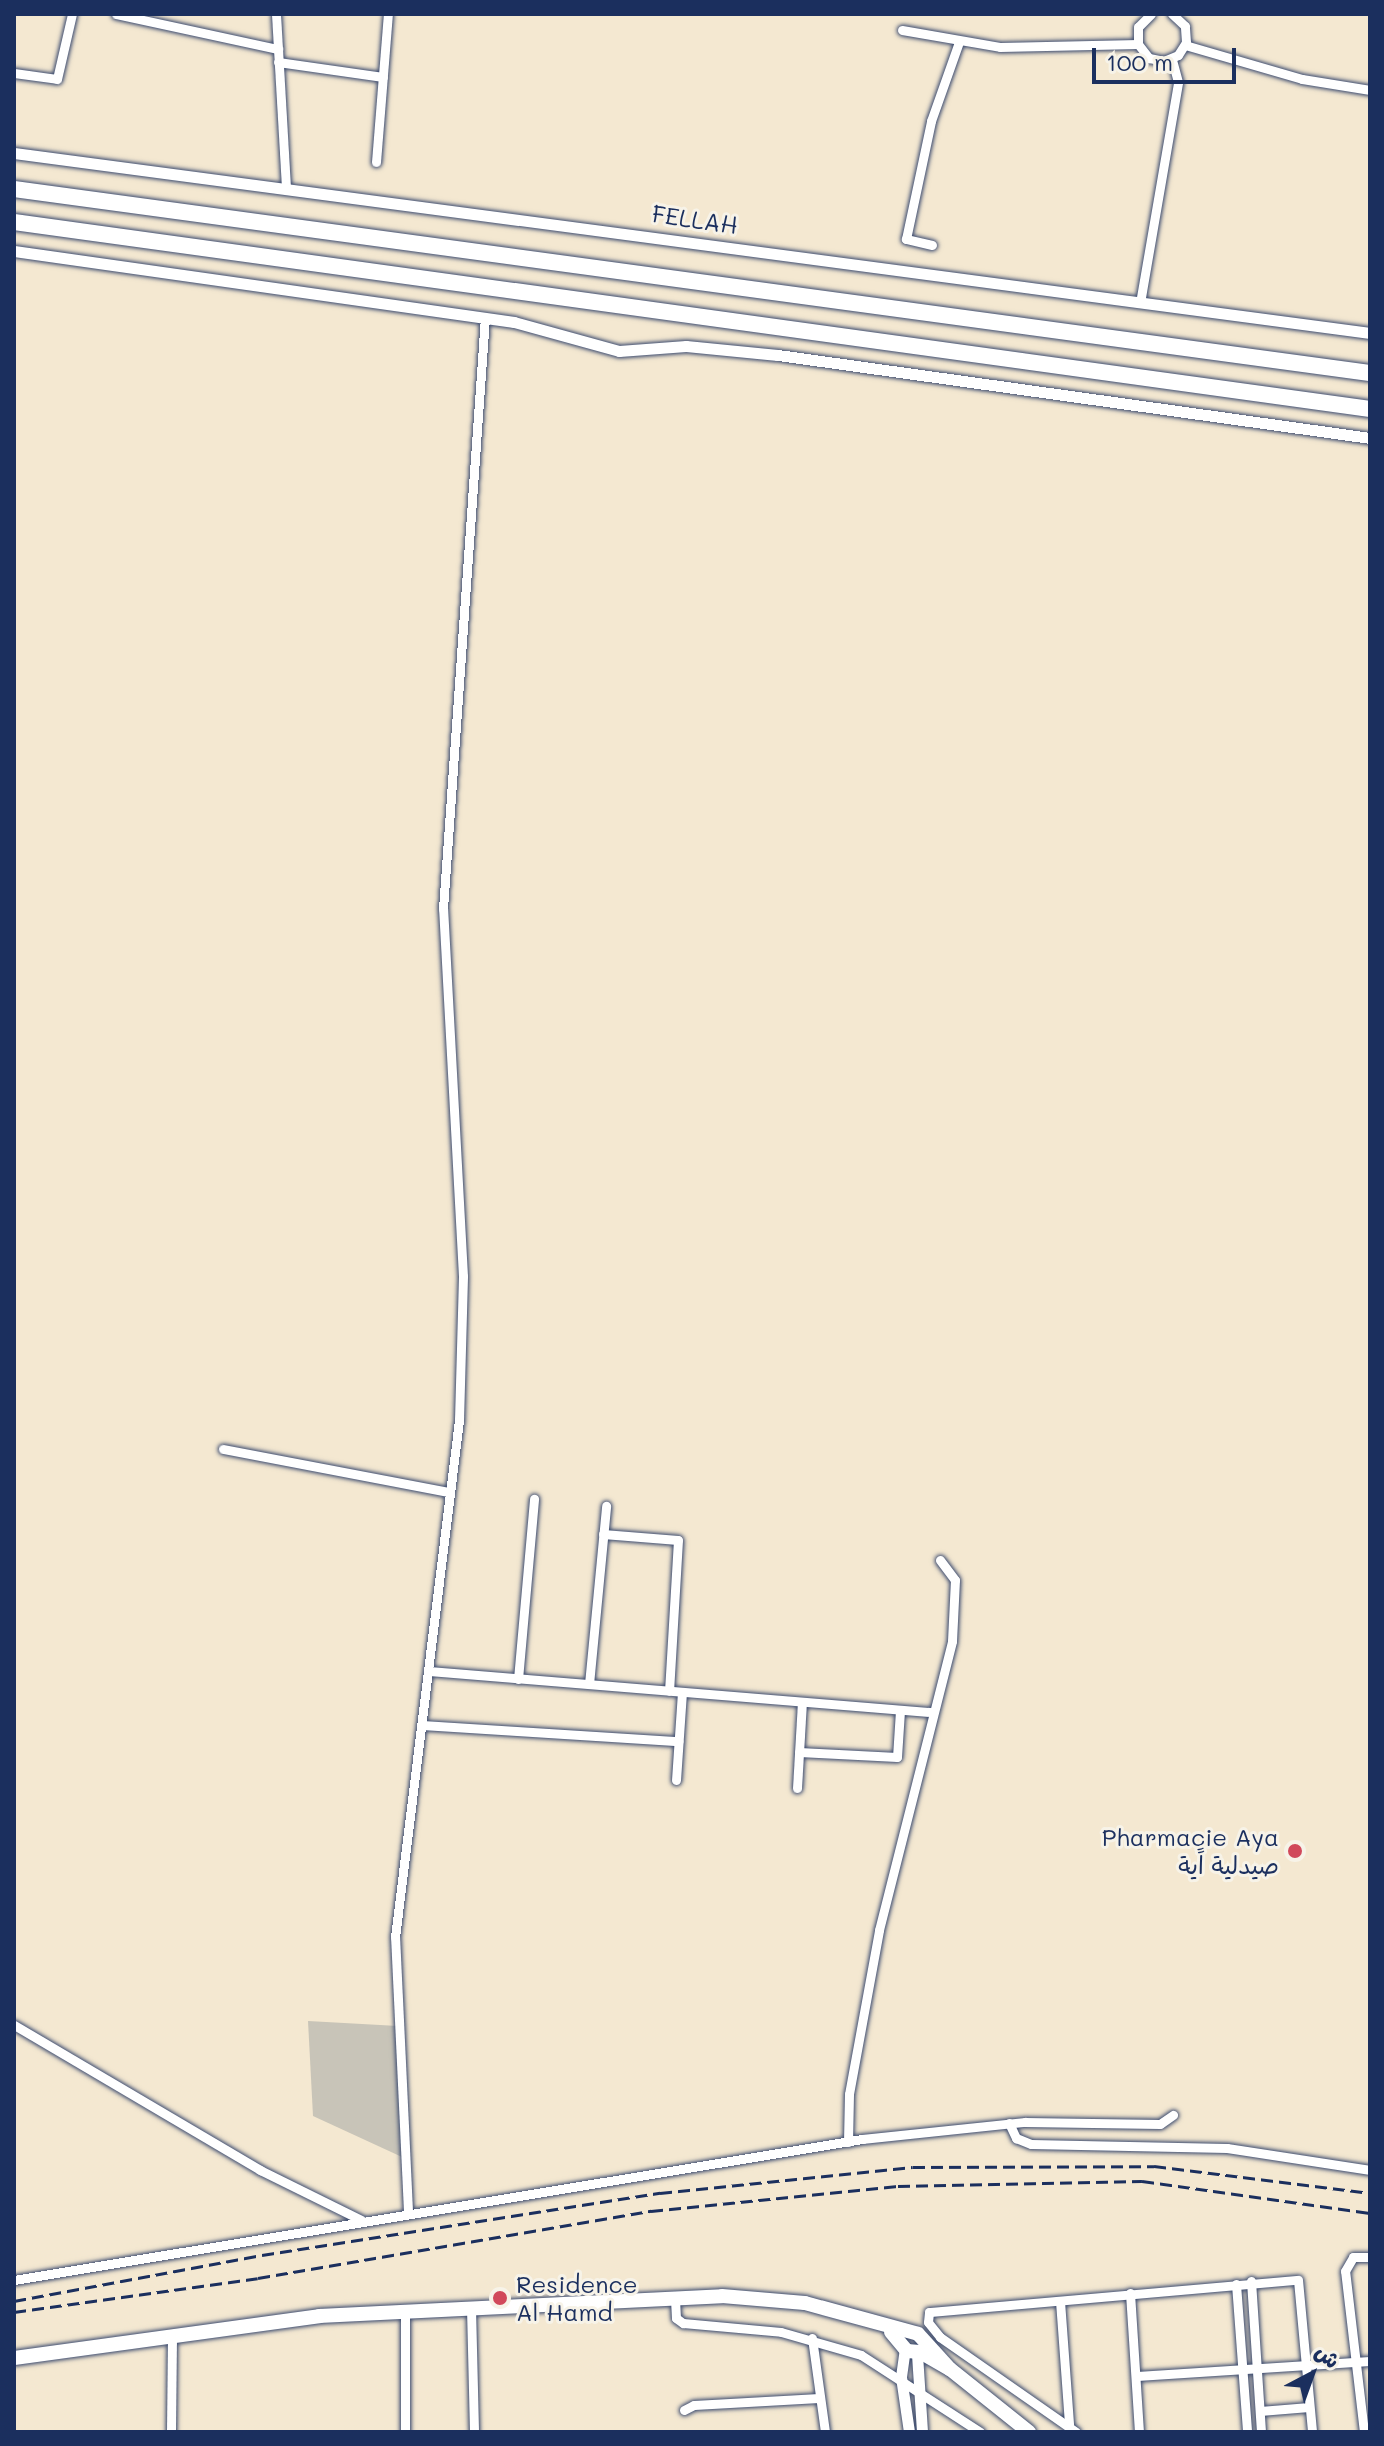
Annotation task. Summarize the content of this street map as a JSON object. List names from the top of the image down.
{
  "streets": {
    "street": ["FELLAH"]
  },
  "places": ["Pharmacie Aya صيدلية اًية", "Residence Al Hamd"],
  "scale_bar": "100 m",
  "north": "top right"
}
